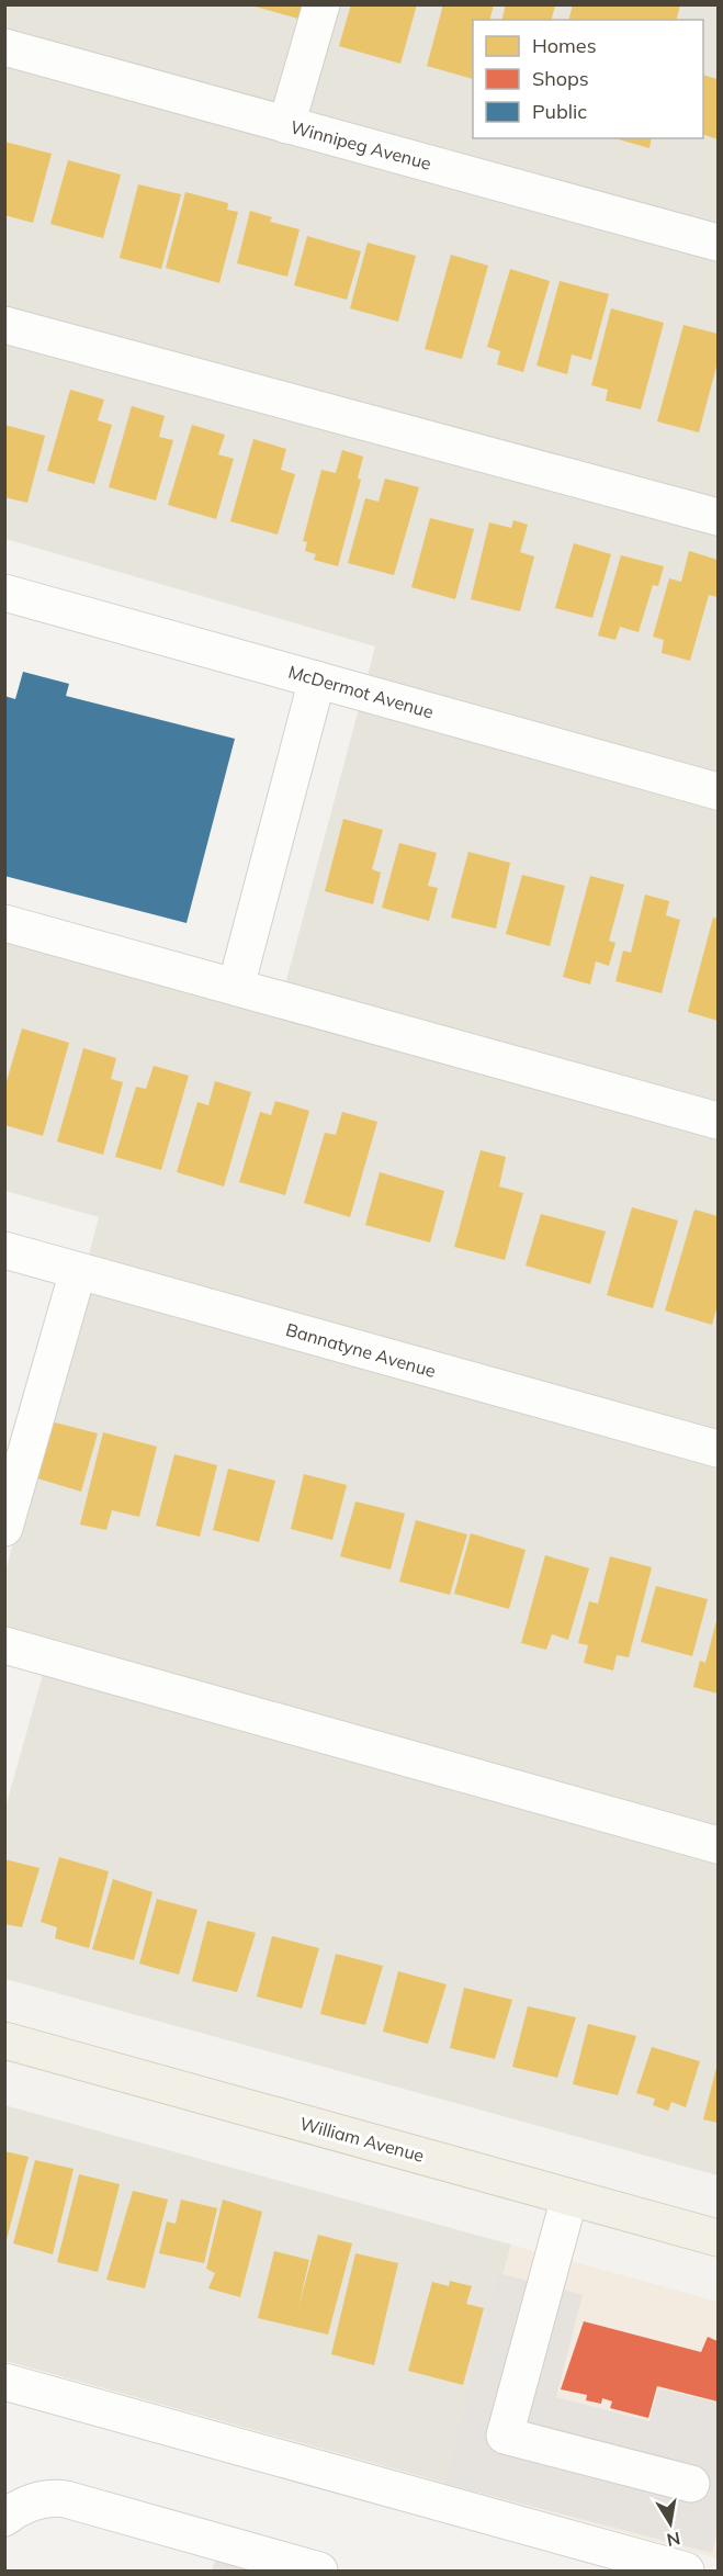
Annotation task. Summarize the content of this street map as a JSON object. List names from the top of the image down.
{
  "streets": {
    "main road": ["William Avenue"],
    "street": ["Winnipeg Avenue", "McDermot Avenue", "Bannatyne Avenue"]
  },
  "legend": ["Homes", "Shops", "Public"],
  "north": "bottom"
}
